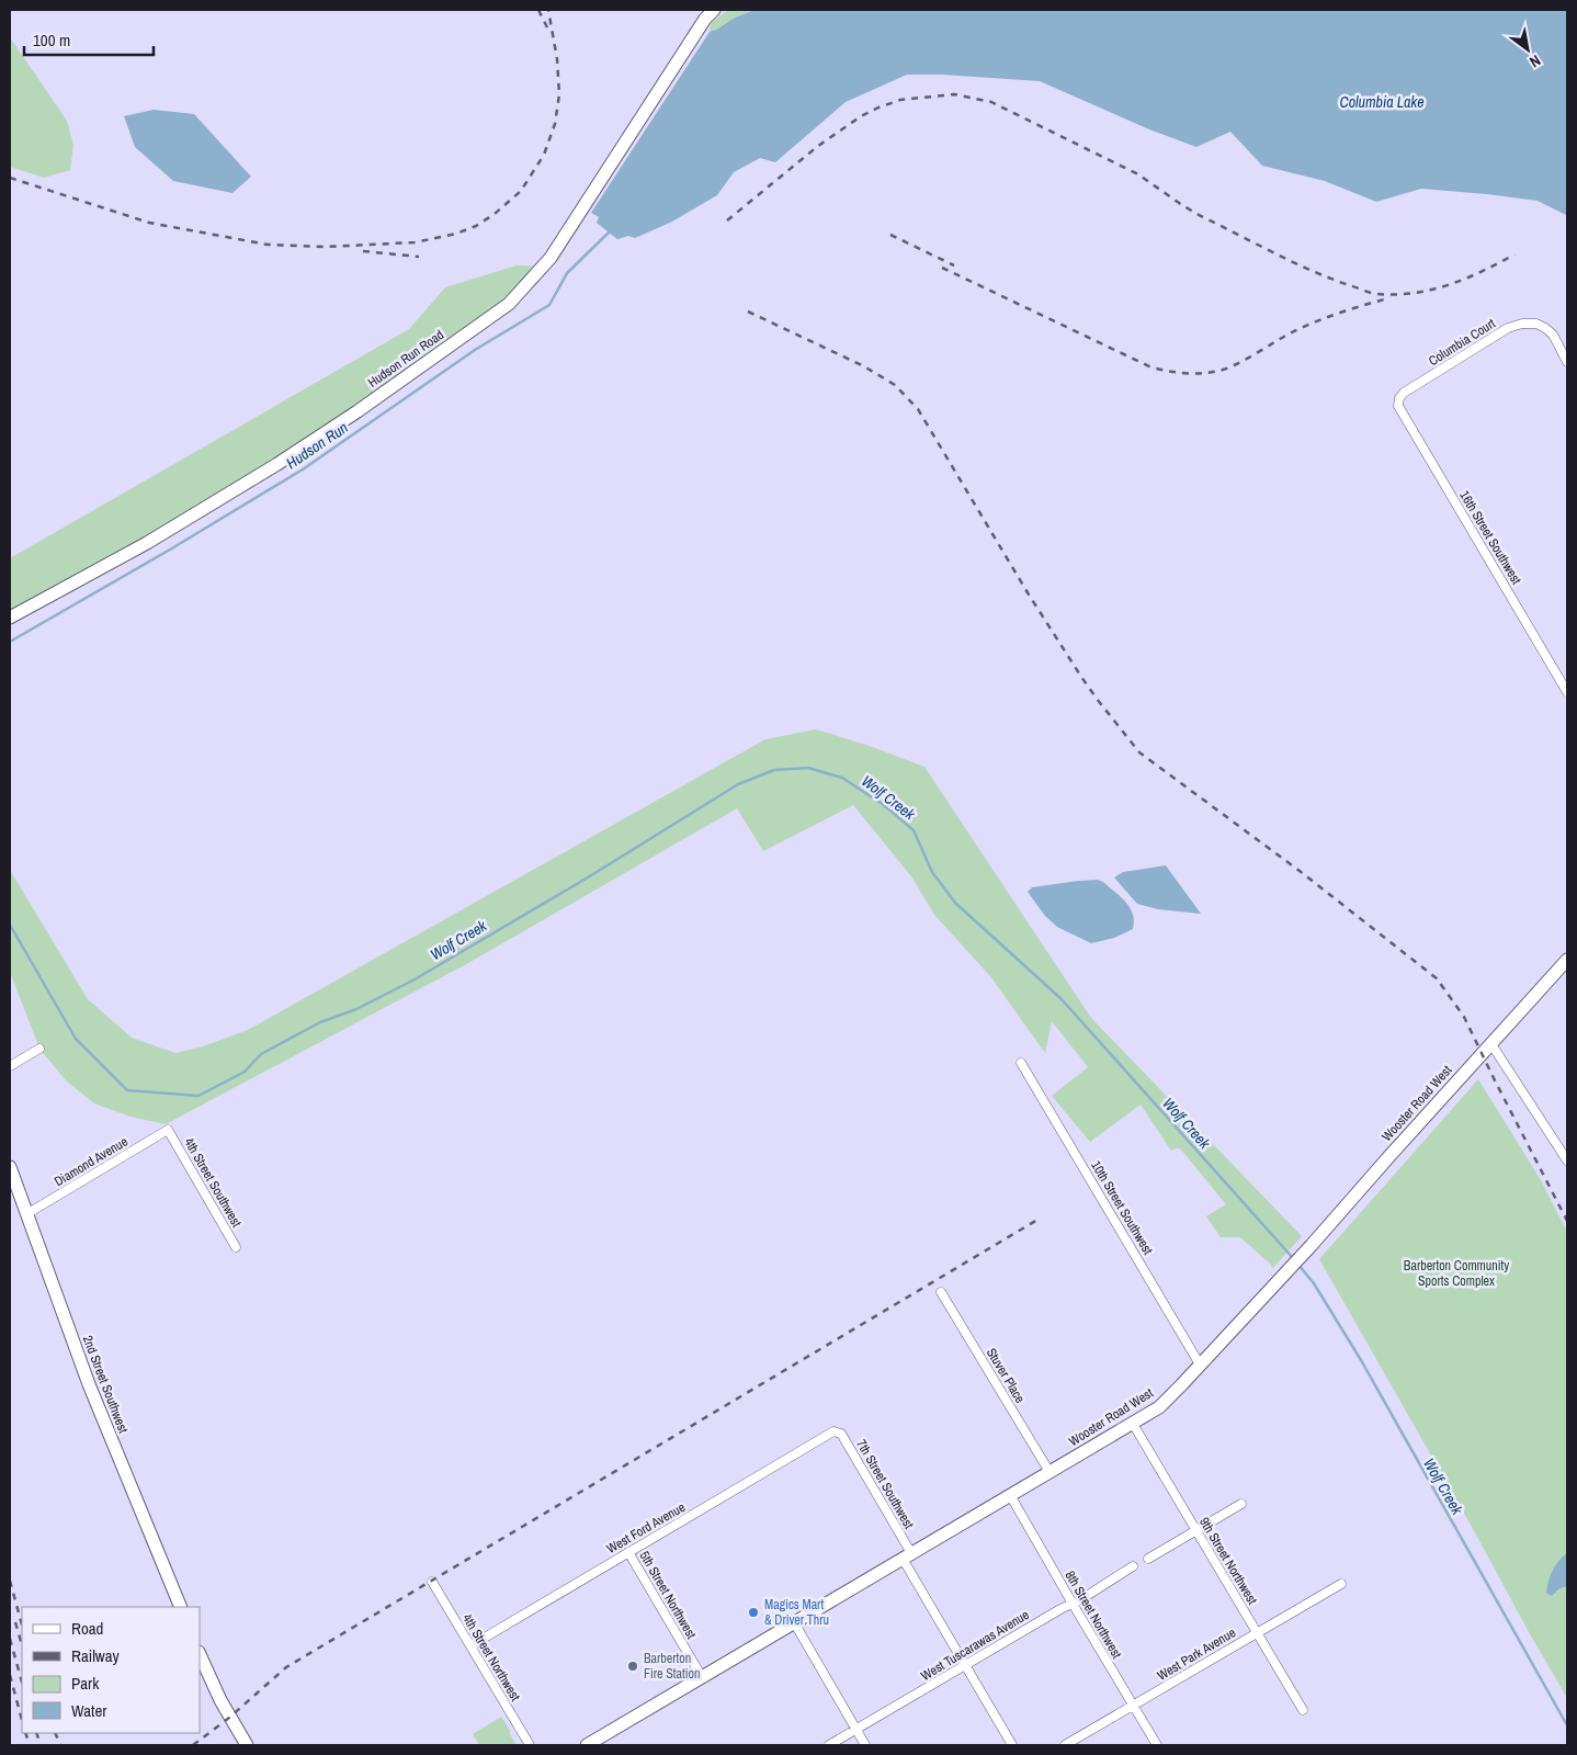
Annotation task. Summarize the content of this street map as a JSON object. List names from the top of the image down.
{
  "streets": {
    "main road": ["Hudson Run Road", "Wooster Road West", "2nd Street Southwest"],
    "street": [
      "Columbia Court",
      "16th Street Southwest",
      "Diamond Avenue",
      "4th Street Southwest",
      "10th Street Southwest",
      "Stuver Place",
      "7th Street Southwest",
      "West Ford Avenue",
      "9th Street Northwest",
      "5th Street Northwest",
      "8th Street Northwest",
      "West Tuscarawas Avenue",
      "West Park Avenue",
      "4th Street Northwest"
    ]
  },
  "crossings": [
    ["Columbia Court", "16th Street Southwest"],
    ["Wooster Road West", "10th Street Southwest"],
    ["Wooster Road West", "Stuver Place"],
    ["Wooster Road West", "7th Street Southwest"],
    ["Wooster Road West", "9th Street Northwest"],
    ["Wooster Road West", "5th Street Northwest"],
    ["Wooster Road West", "8th Street Northwest"],
    ["Diamond Avenue", "4th Street Southwest"],
    ["Diamond Avenue", "2nd Street Southwest"],
    ["7th Street Southwest", "West Ford Avenue"],
    ["West Ford Avenue", "5th Street Northwest"],
    ["West Ford Avenue", "4th Street Northwest"],
    ["9th Street Northwest", "West Park Avenue"],
    ["8th Street Northwest", "West Tuscarawas Avenue"],
    ["8th Street Northwest", "West Park Avenue"]
  ],
  "water": ["Columbia Lake", "Hudson Run", "Wolf Creek"],
  "parks": ["Barberton Community Sports Complex"],
  "places": ["Magics Mart & Driver Thru", "Barberton Fire Station"],
  "legend": [
    "Road",
    "Railway",
    "Park",
    "Water"
  ],
  "scale_bar": "100 m",
  "north": "bottom right"
}
